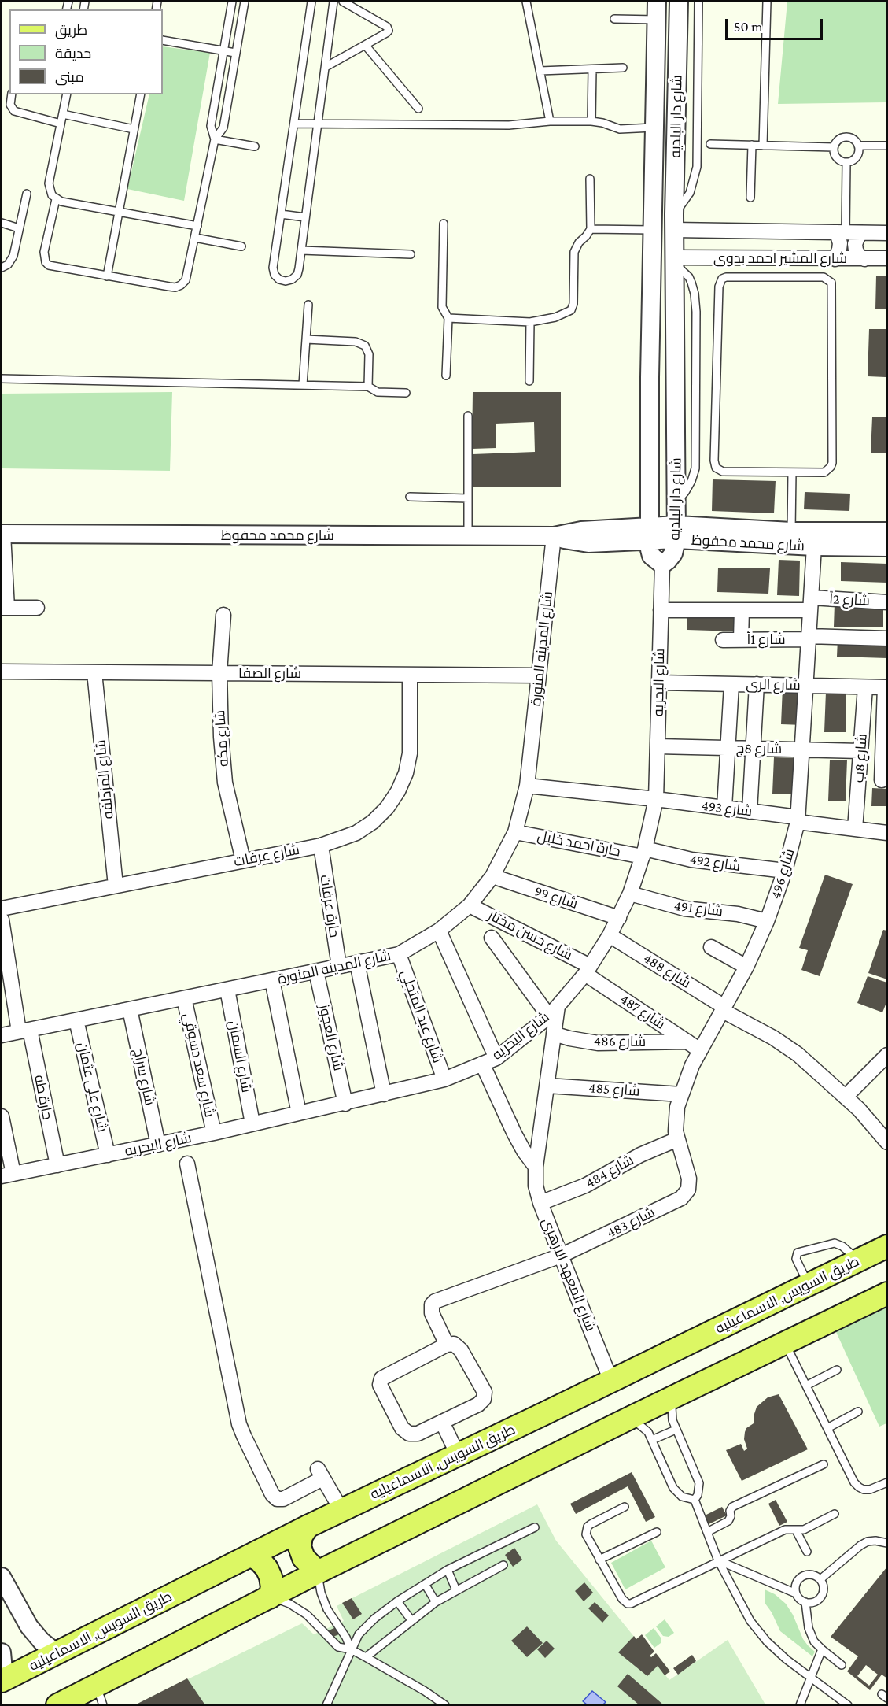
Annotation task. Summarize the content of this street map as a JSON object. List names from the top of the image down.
{
  "streets": {
    "main road": ["طريق السويس, الاسماعيليه"],
    "street": [
      "شارع دار البلديه",
      "شارع المشير احمد بدوى",
      "شارع محمد محفوظ",
      "شارع 2أ",
      "شارع 1أ",
      "شارع المدينه المنورة",
      "شارع الصفا",
      "شارع البحريه",
      "شارع الرى",
      "شارع مكه",
      "شارع 8ج",
      "شارع 8ب",
      "شارع المزدلفه",
      "شارع 493",
      "حارة احمد خليل",
      "شارع عرفات",
      "شارع 492",
      "شارع 496",
      "شارع 99",
      "حارة عرفات",
      "شارع 491",
      "شارع حسن مختار",
      "شارع 488",
      "شارع 487",
      "شارع عبد المتجلي",
      "شارع العجوز",
      "شارع 486",
      "شارع السمان",
      "شارع سعد دسوقي",
      "شارع سراج",
      "شارع على عثمان",
      "شارع 485",
      "حارة طه",
      "شارع 484",
      "شارع 483",
      "شارع المعهد الازهرى"
    ]
  },
  "crossings": [
    ["شارع دار البلديه", "شارع المشير احمد بدوى"],
    ["شارع دار البلديه", "شارع محمد محفوظ"],
    ["شارع دار البلديه", "شارع البحريه"],
    ["شارع محمد محفوظ", "شارع المدينه المنورة"],
    ["شارع محمد محفوظ", "شارع 496"],
    ["شارع 2أ", "شارع البحريه"],
    ["شارع 2أ", "شارع 496"],
    ["شارع 1أ", "شارع 496"],
    ["شارع المدينه المنورة", "شارع الصفا"],
    ["شارع المدينه المنورة", "شارع 493"],
    ["شارع المدينه المنورة", "حارة احمد خليل"],
    ["شارع المدينه المنورة", "شارع 99"],
    ["شارع المدينه المنورة", "حارة عرفات"],
    ["شارع المدينه المنورة", "شارع حسن مختار"],
    ["شارع المدينه المنورة", "شارع عبد المتجلي"],
    ["شارع المدينه المنورة", "شارع العجوز"],
    ["شارع المدينه المنورة", "شارع السمان"],
    ["شارع المدينه المنورة", "شارع سعد دسوقي"],
    ["شارع المدينه المنورة", "شارع سراج"],
    ["شارع المدينه المنورة", "شارع على عثمان"],
    ["شارع المدينه المنورة", "حارة طه"],
    ["شارع الصفا", "شارع مكه"],
    ["شارع الصفا", "شارع المزدلفه"],
    ["شارع الصفا", "شارع عرفات"],
    ["شارع البحريه", "شارع الرى"],
    ["شارع البحريه", "شارع 8ج"],
    ["شارع البحريه", "شارع 493"],
    ["شارع البحريه", "حارة احمد خليل"],
    ["شارع البحريه", "شارع 492"],
    ["شارع البحريه", "شارع 99"],
    ["شارع البحريه", "شارع 491"],
    ["شارع البحريه", "شارع حسن مختار"],
    ["شارع البحريه", "شارع 488"],
    ["شارع البحريه", "شارع 487"],
    ["شارع البحريه", "شارع عبد المتجلي"],
    ["شارع البحريه", "شارع العجوز"],
    ["شارع البحريه", "شارع السمان"],
    ["شارع البحريه", "شارع سعد دسوقي"],
    ["شارع البحريه", "شارع سراج"],
    ["شارع البحريه", "شارع على عثمان"],
    ["شارع البحريه", "حارة طه"],
    ["شارع البحريه", "شارع المعهد الازهرى"],
    ["شارع الرى", "شارع 8ب"],
    ["شارع الرى", "شارع 496"],
    ["شارع مكه", "شارع عرفات"],
    ["شارع 8ج", "شارع 8ب"],
    ["شارع 8ج", "شارع 496"],
    ["شارع 8ب", "شارع 493"],
    ["شارع المزدلفه", "شارع عرفات"],
    ["شارع 493", "شارع 496"],
    ["حارة احمد خليل", "شارع 492"],
    ["شارع عرفات", "حارة عرفات"],
    ["شارع 492", "شارع 496"],
    ["شارع 496", "شارع 491"],
    ["شارع 496", "شارع 488"],
    ["شارع 496", "شارع 487"],
    ["شارع 496", "شارع 485"],
    ["شارع 496", "شارع 484"],
    ["شارع 496", "شارع 483"],
    ["شارع حسن مختار", "شارع 487"],
    ["شارع 487", "شارع 486"],
    ["شارع 486", "شارع المعهد الازهرى"],
    ["شارع 485", "شارع المعهد الازهرى"],
    ["شارع 484", "شارع المعهد الازهرى"],
    ["شارع 483", "شارع المعهد الازهرى"],
    ["شارع المعهد الازهرى", "طريق السويس, الاسماعيليه"]
  ],
  "legend": ["طريق", "حديقة", "مبنى"],
  "scale_bar": "50 m"
}
